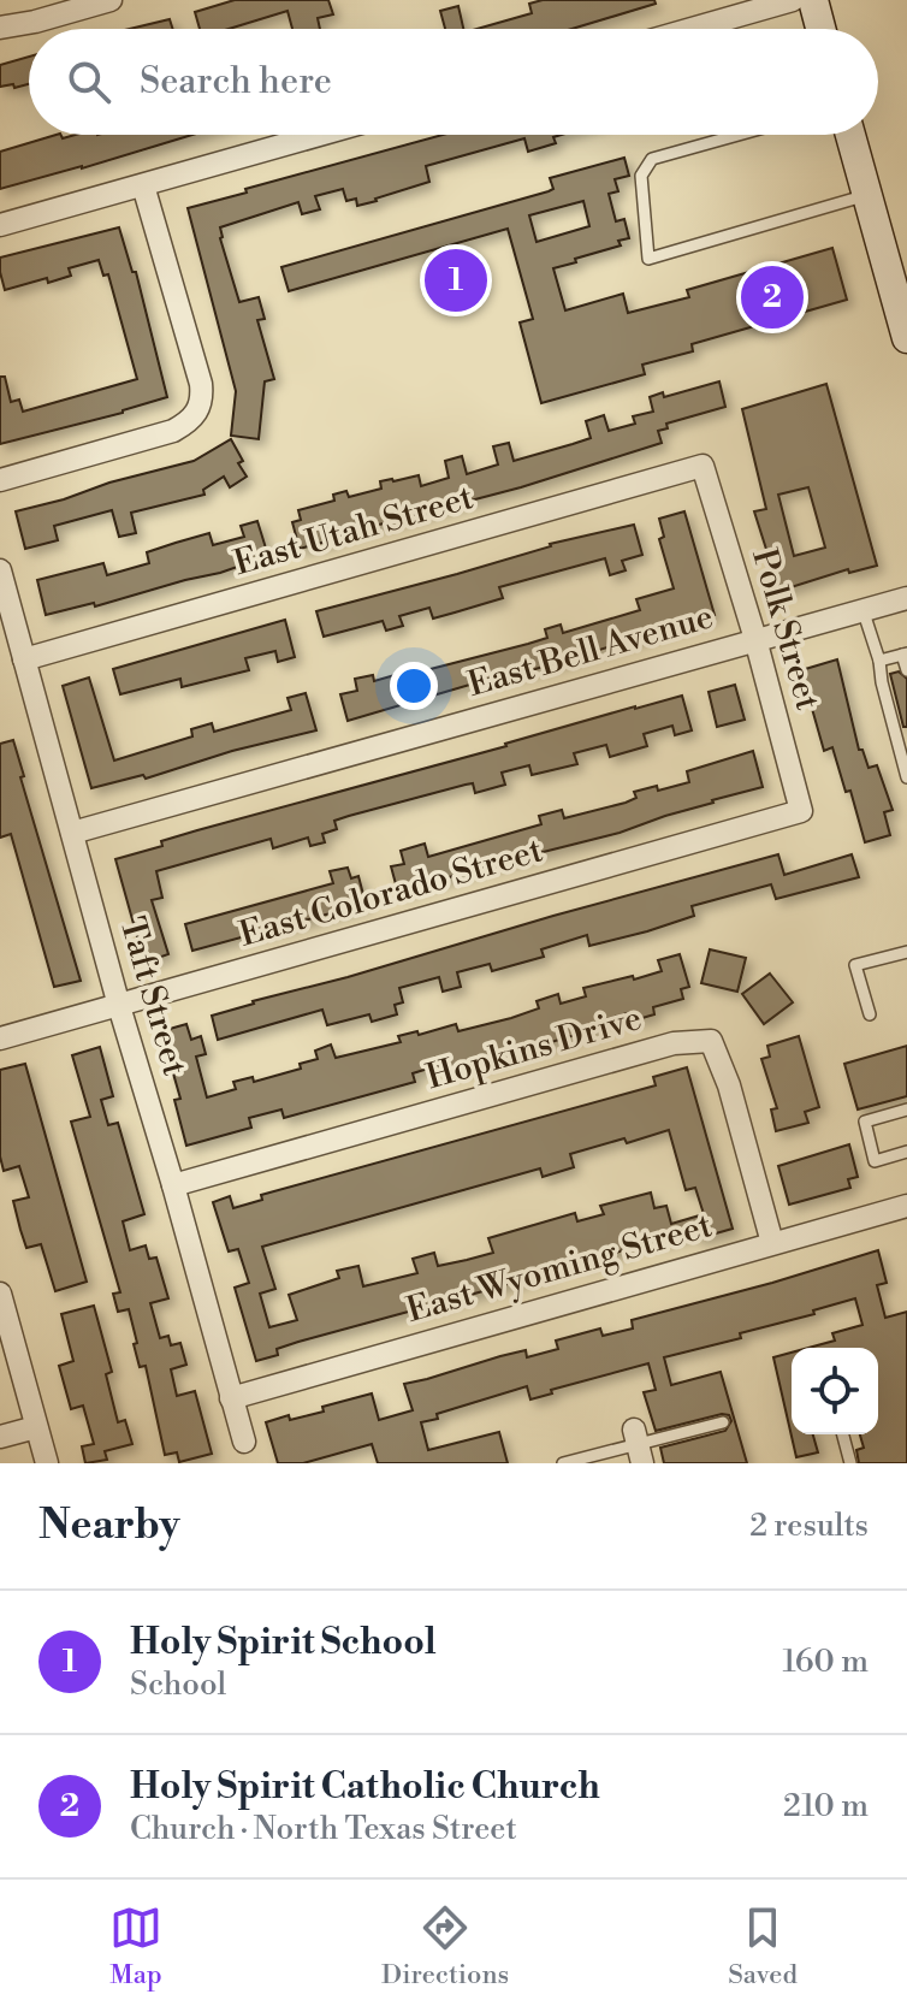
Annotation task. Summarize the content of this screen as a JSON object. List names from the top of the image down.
{
  "streets": {
    "street": [
      "East Utah Street",
      "Polk Street",
      "East Bell Avenue",
      "East Colorado Street",
      "Taft Street",
      "Hopkins Drive",
      "East Wyoming Street"
    ]
  },
  "crossings": [
    ["East Utah Street", "Polk Street"],
    ["East Utah Street", "Taft Street"],
    ["Polk Street", "East Bell Avenue"],
    ["Polk Street", "East Colorado Street"],
    ["East Bell Avenue", "Taft Street"],
    ["East Colorado Street", "Taft Street"],
    ["Taft Street", "Hopkins Drive"],
    ["Taft Street", "East Wyoming Street"],
    ["Hopkins Drive", "East Wyoming Street"]
  ],
  "page": {
    "search": "Search here",
    "pins": ["1", "2"],
    "heading": ["Nearby", "2 results"],
    "list": [
      {
        "mark": "1",
        "name": "Holy Spirit School",
        "note": "School",
        "value": "160 m"
      },
      {
        "mark": "2",
        "name": "Holy Spirit Catholic Church",
        "note": "Church · North Texas Street",
        "value": "210 m"
      }
    ],
    "nav": ["Map", "Directions", "Saved"]
  }
}
